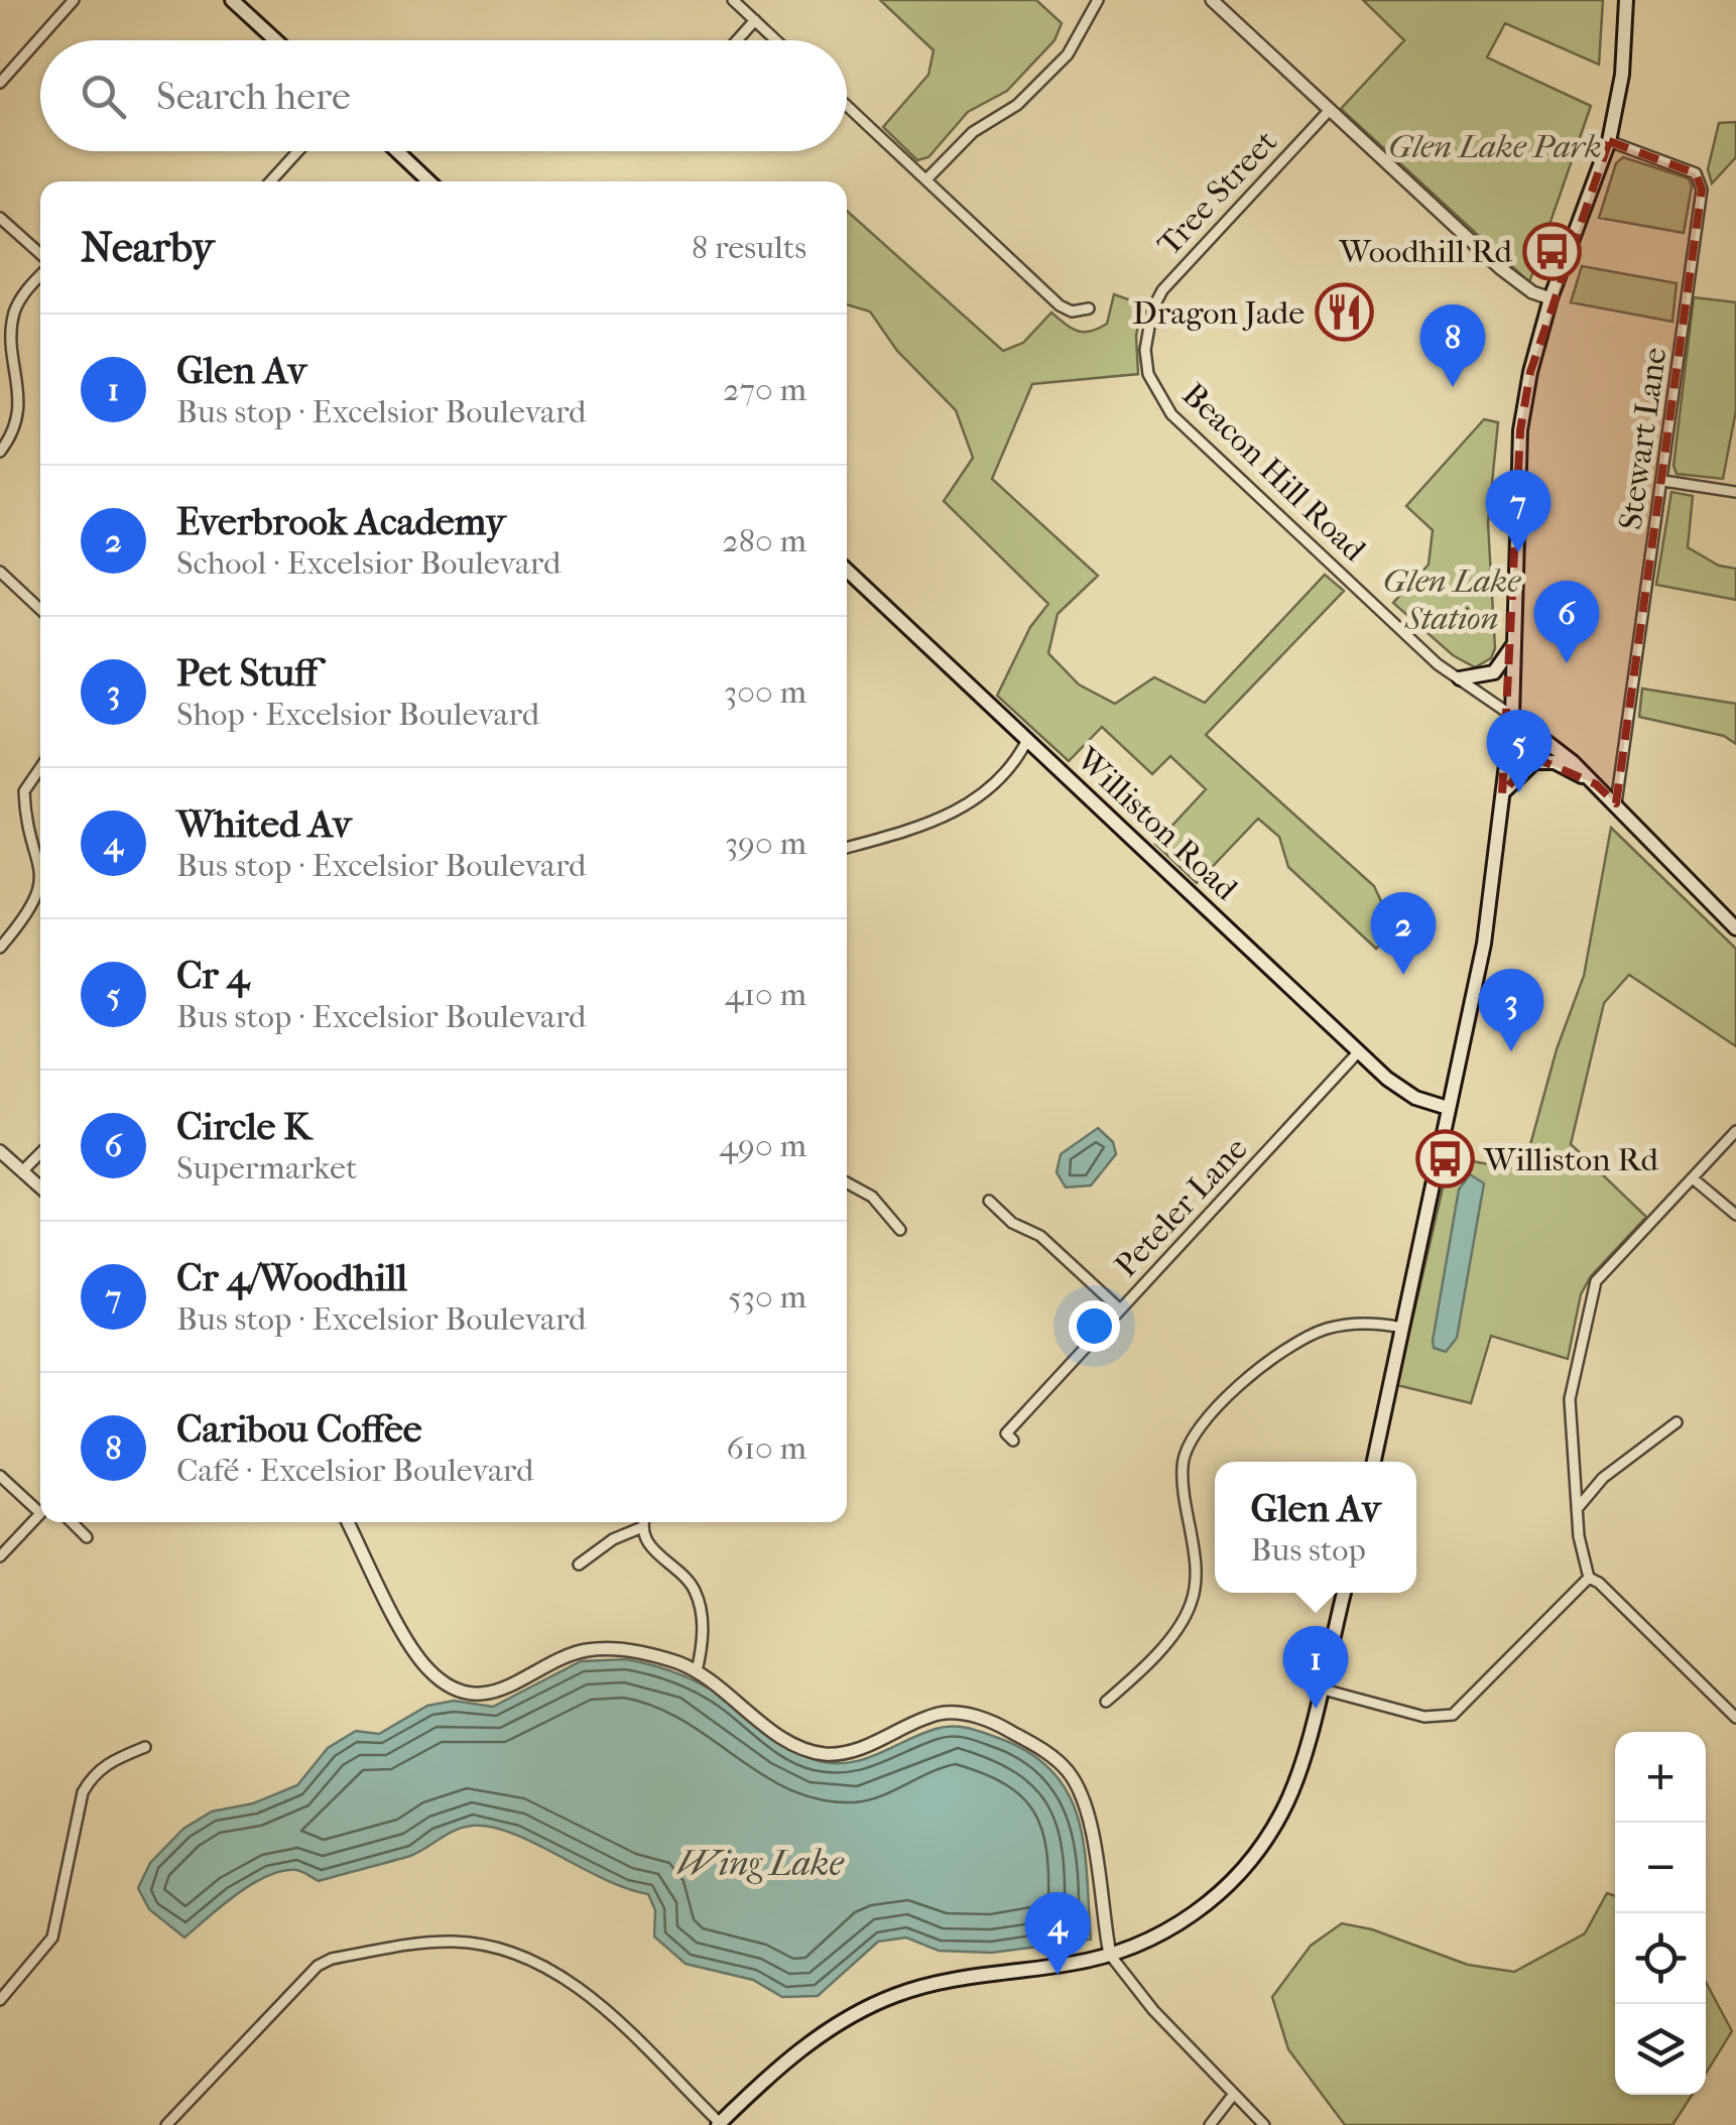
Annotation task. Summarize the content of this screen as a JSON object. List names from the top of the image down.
{
  "streets": {
    "main road": ["Williston Road"],
    "street": [
      "Tree Street",
      "Stewart Lane",
      "Beacon Hill Road",
      "Peteler Lane"
    ]
  },
  "crossings": [
    ["Tree Street", "Beacon Hill Road"],
    ["Williston Road", "Peteler Lane"]
  ],
  "water": ["Wing Lake"],
  "parks": ["Glen Lake Park", "Glen Lake Station"],
  "places": {
    "bus stop": ["Woodhill Rd", "Williston Rd"],
    "restaurant": ["Dragon Jade"]
  },
  "page": {
    "search": "Search here",
    "heading": ["Nearby", "8 results"],
    "pins": [
      "8",
      "7",
      "6",
      "5",
      "2",
      "3",
      "1",
      "4"
    ],
    "list": [
      {
        "mark": "1",
        "name": "Glen Av",
        "note": "Bus stop · Excelsior Boulevard",
        "value": "270 m"
      },
      {
        "mark": "2",
        "name": "Everbrook Academy",
        "note": "School · Excelsior Boulevard",
        "value": "280 m"
      },
      {
        "mark": "3",
        "name": "Pet Stuff",
        "note": "Shop · Excelsior Boulevard",
        "value": "300 m"
      },
      {
        "mark": "4",
        "name": "Whited Av",
        "note": "Bus stop · Excelsior Boulevard",
        "value": "390 m"
      },
      {
        "mark": "5",
        "name": "Cr 4",
        "note": "Bus stop · Excelsior Boulevard",
        "value": "410 m"
      },
      {
        "mark": "6",
        "name": "Circle K",
        "note": "Supermarket",
        "value": "490 m"
      },
      {
        "mark": "7",
        "name": "Cr 4/Woodhill",
        "note": "Bus stop · Excelsior Boulevard",
        "value": "530 m"
      },
      {
        "mark": "8",
        "name": "Caribou Coffee",
        "note": "Café · Excelsior Boulevard",
        "value": "610 m"
      }
    ],
    "popup": ["Glen Av", "Bus stop"],
    "map_buttons": ["+", "−"]
  }
}
